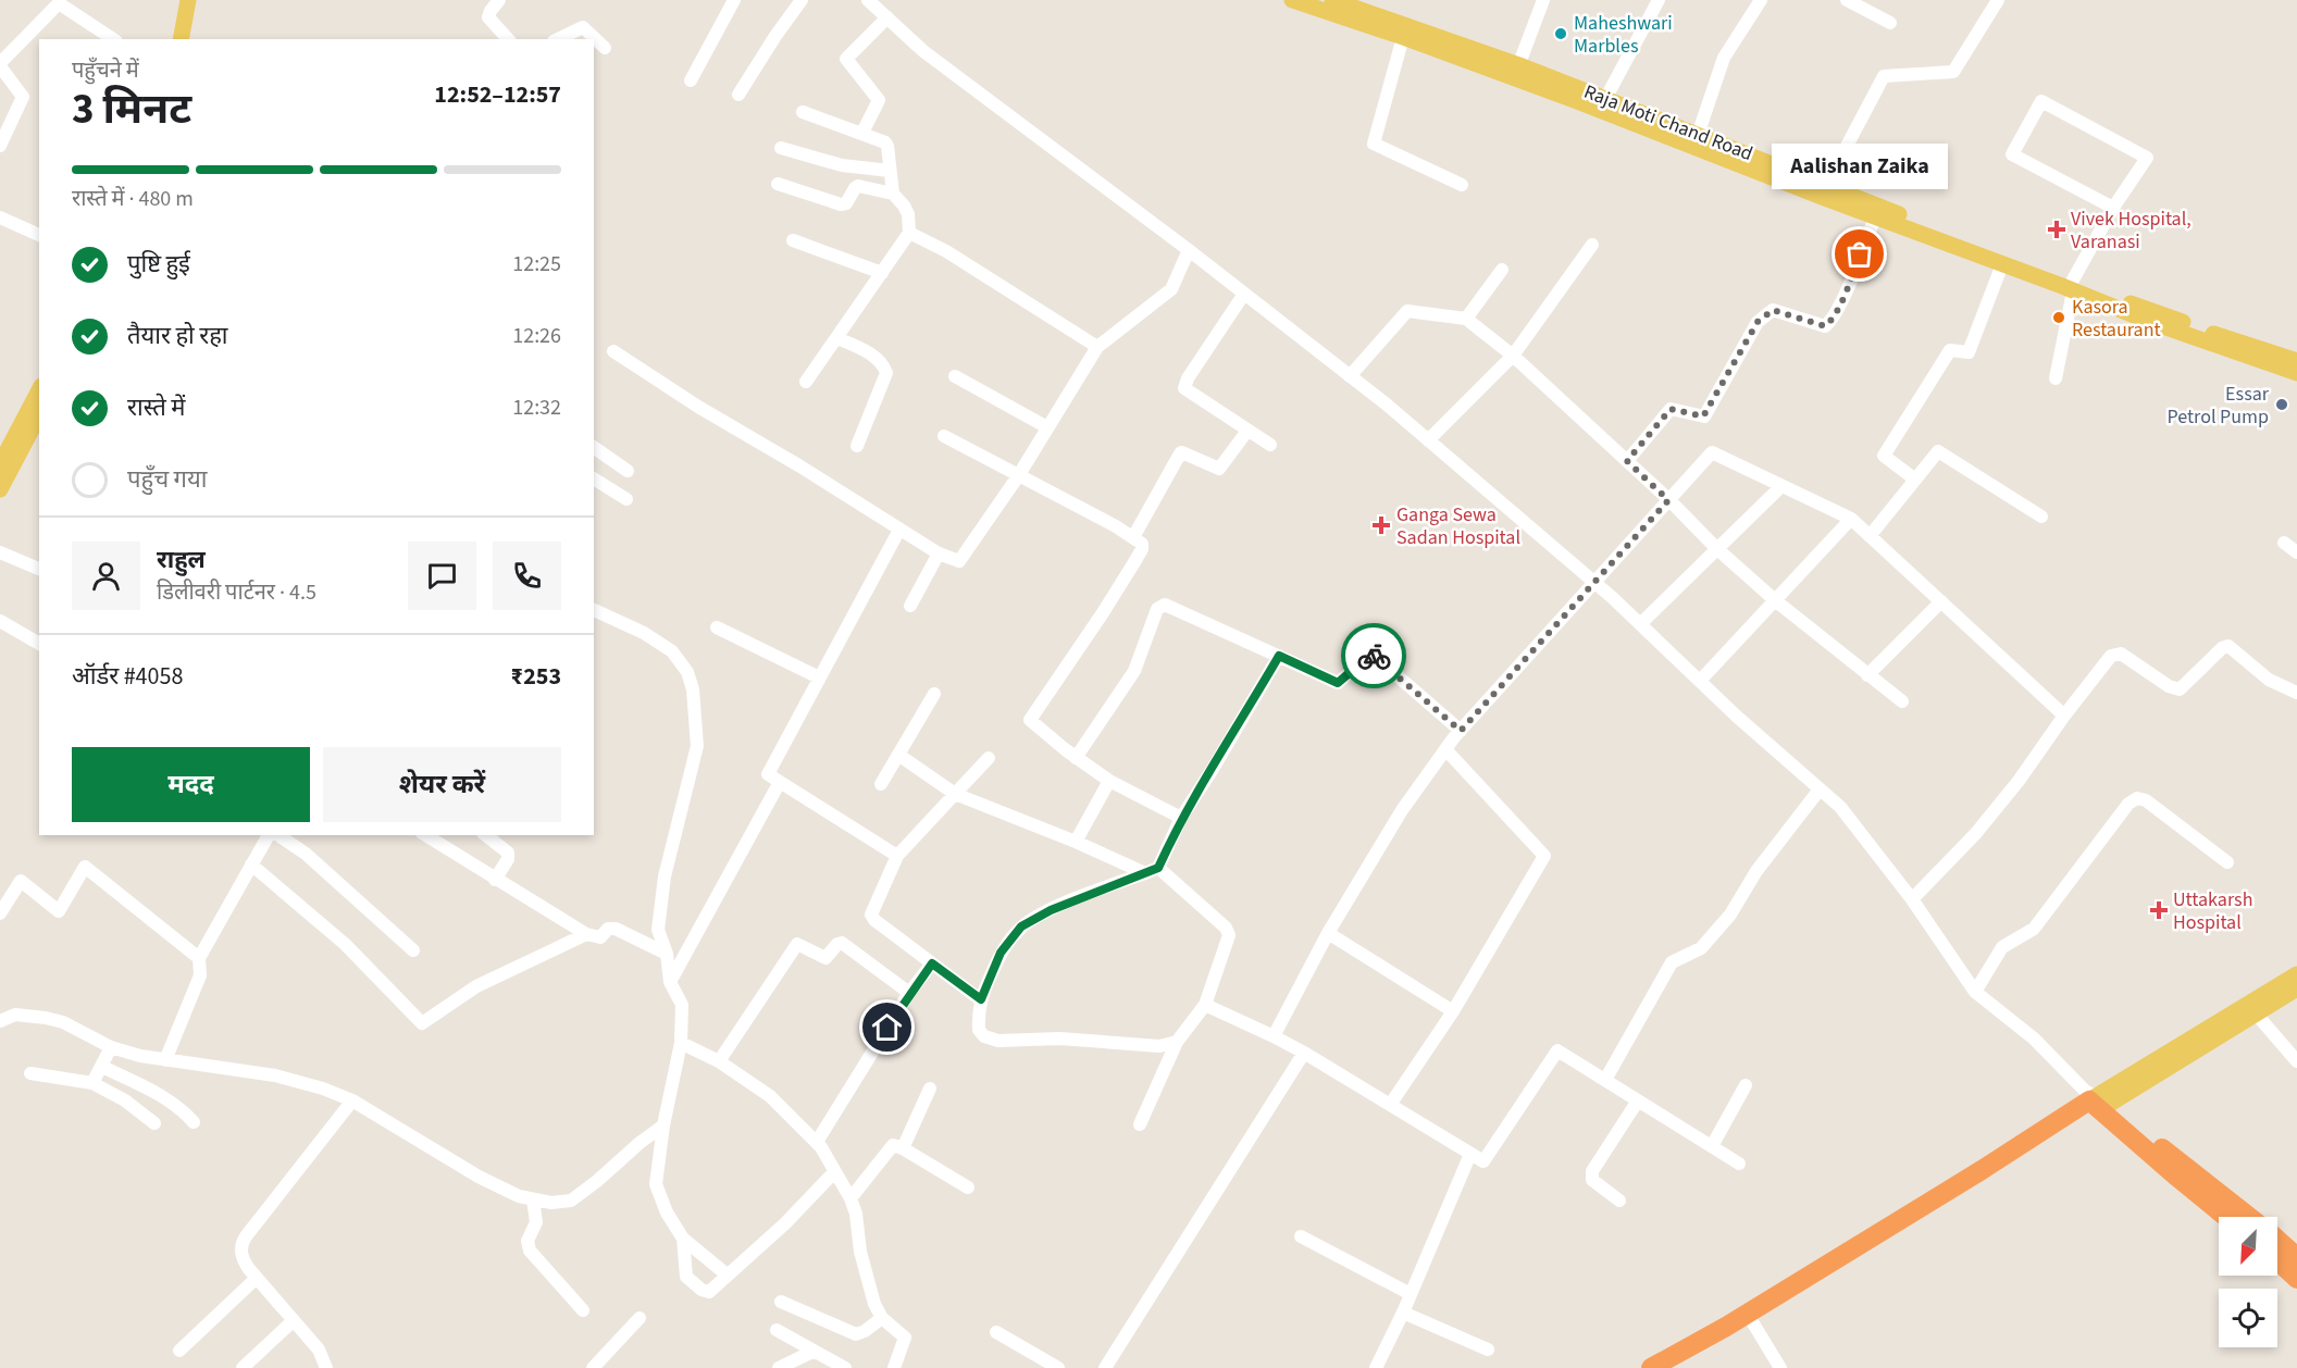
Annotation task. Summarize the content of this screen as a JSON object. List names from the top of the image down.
{
  "streets": {
    "main road": ["Raja Moti Chand Road"]
  },
  "places": {
    "other": [
      "Maheshwari Marbles",
      "Aalishan Zaika",
      "Kasora Restaurant",
      "Essar Petrol Pump"
    ],
    "health": ["Vivek Hospital, Varanasi", "Ganga Sewa Sadan Hospital", "Uttakarsh Hospital"]
  },
  "north": "bottom left",
  "page": {
    "heading": ["3 मिनट", "पहुँचने में", "12:52–12:57"],
    "panel": [
      "राहुल",
      "डिलीवरी पार्टनर · 4.5",
      "ऑर्डर #4058",
      "₹253"
    ],
    "bubble": "Aalishan Zaika",
    "bar": "रास्ते में · 480 m",
    "list": [
      ["पुष्टि हुई", "12:25"],
      ["तैयार हो रहा", "12:26"],
      ["रास्ते में", "12:32"],
      "पहुँच गया"
    ],
    "buttons": ["मदद", "शेयर करें"]
  }
}
